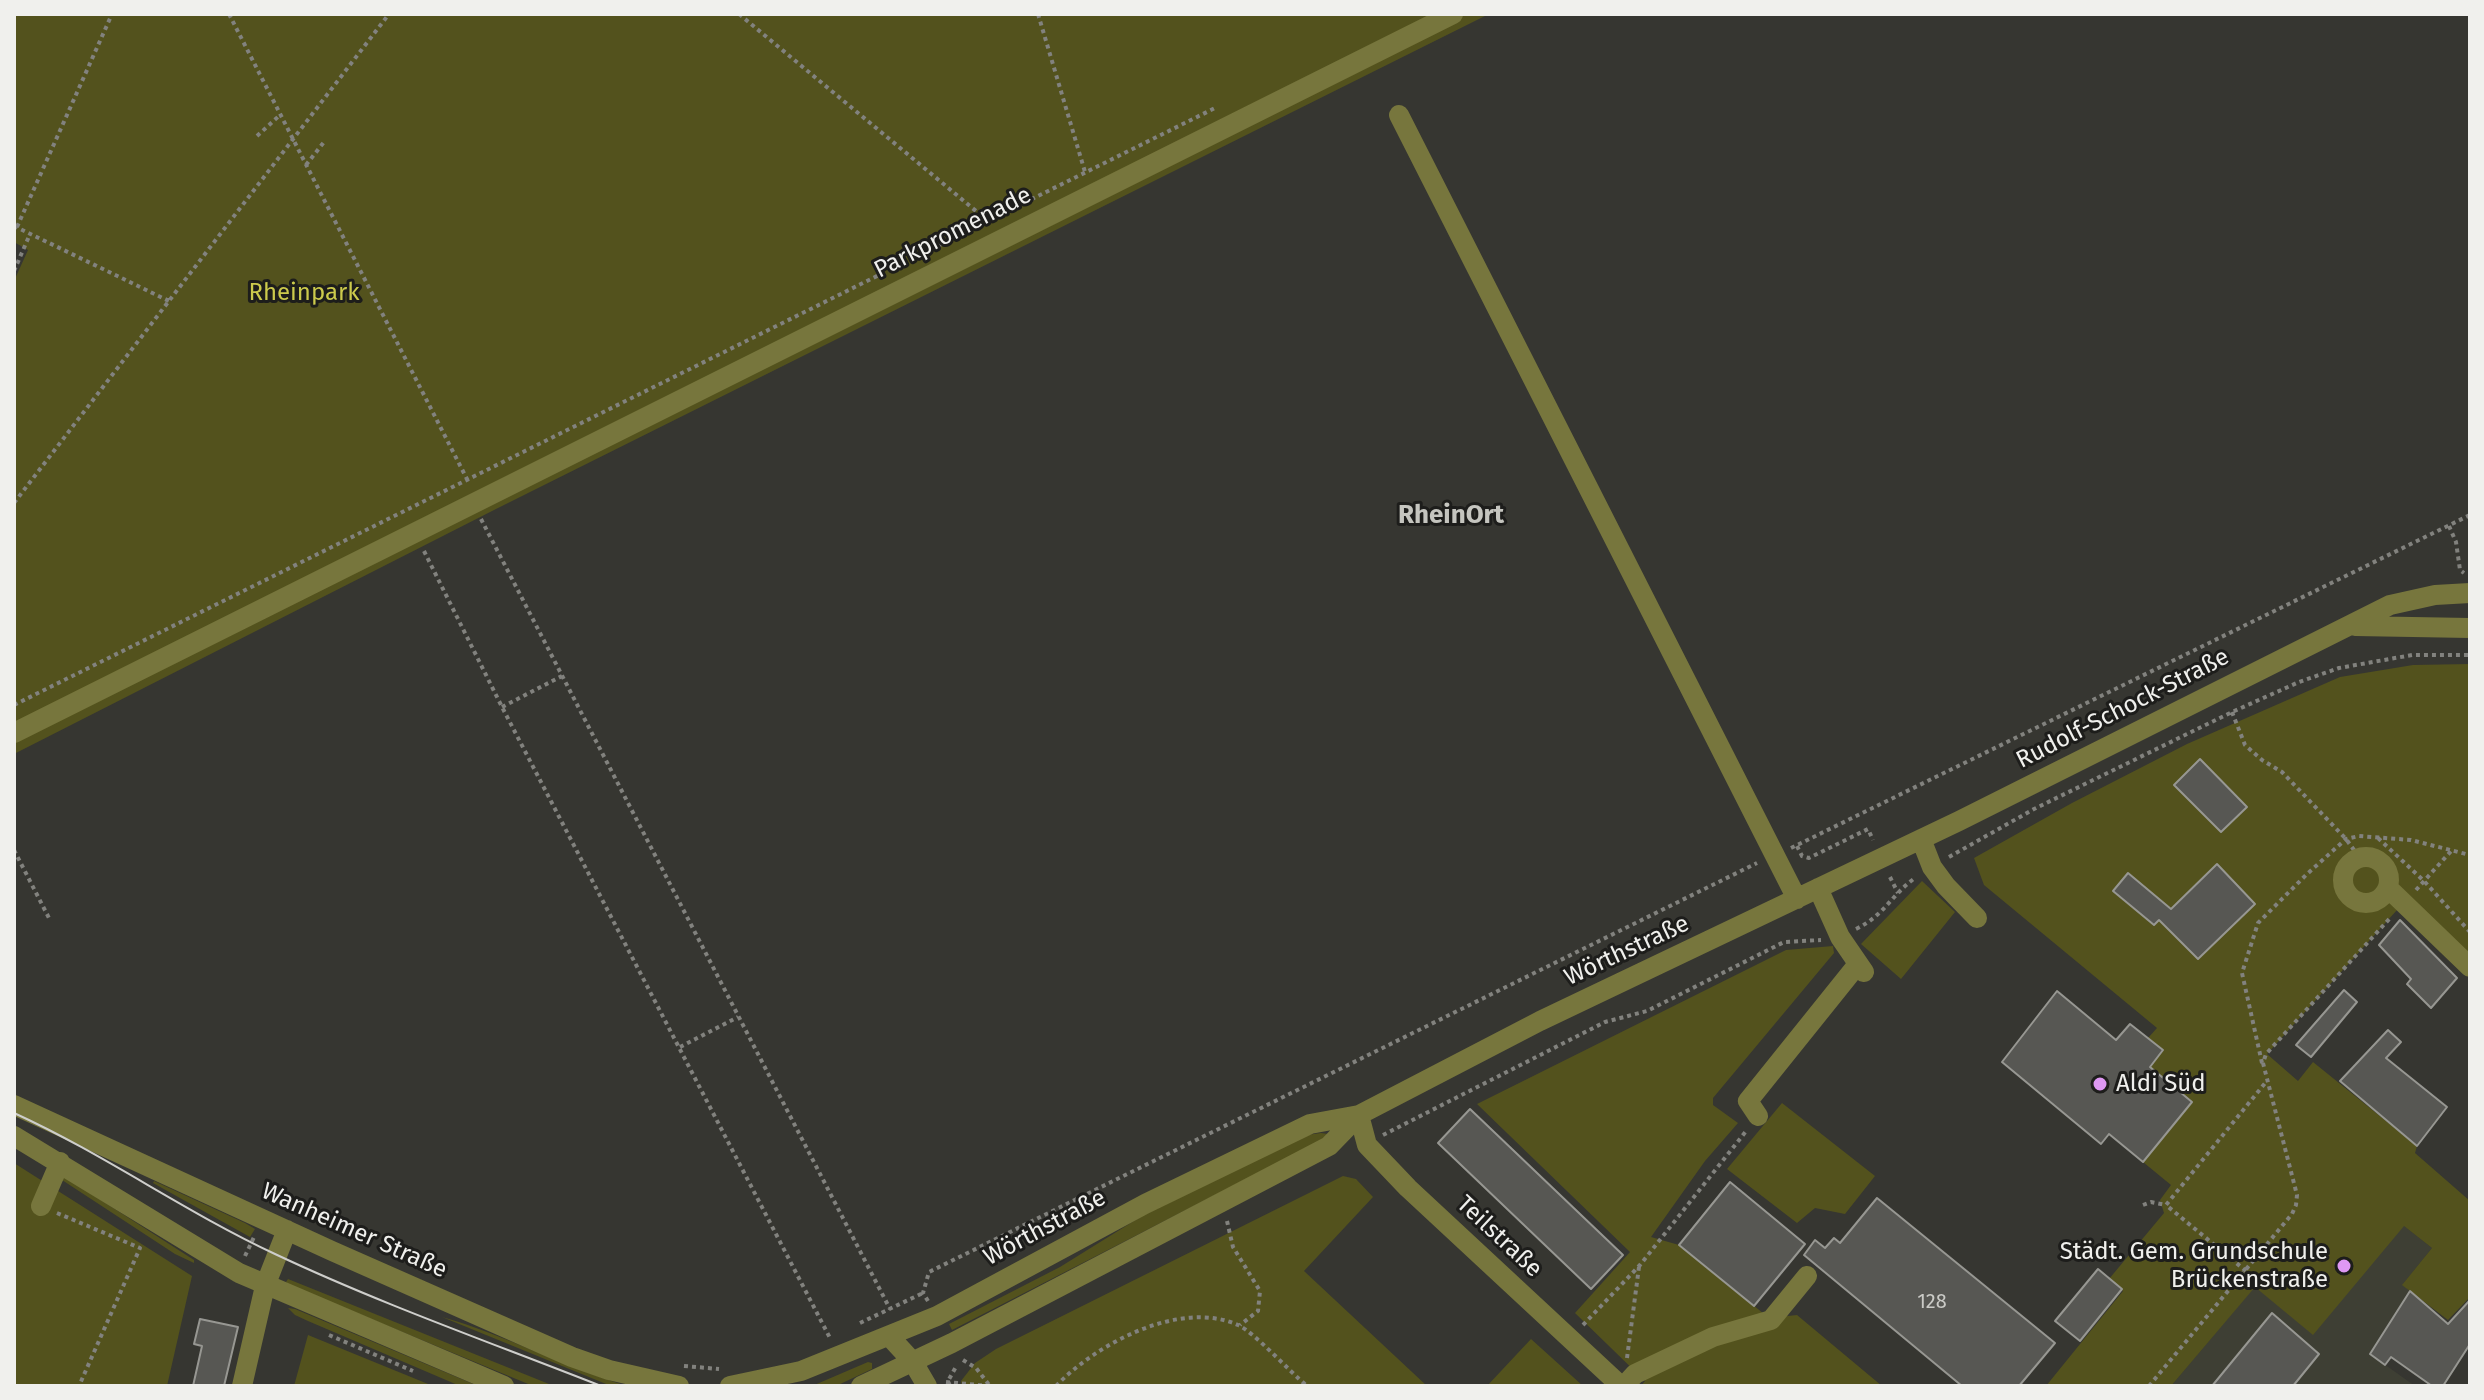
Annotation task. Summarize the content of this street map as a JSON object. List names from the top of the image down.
{
  "streets": {
    "street": [
      "Parkpromenade",
      "Rudolf-Schock-Straße",
      "Wörthstraße",
      "Wanheimer Straße",
      "Teilstraße"
    ]
  },
  "crossings": [
    ["Rudolf-Schock-Straße", "Wörthstraße"],
    ["Wörthstraße", "Teilstraße"]
  ],
  "districts": ["RheinOrt"],
  "parks": ["Rheinpark"],
  "places": ["Aldi Süd", "Städt. Gem. Grundschule Brückenstraße"],
  "house_numbers": ["128"]
}
